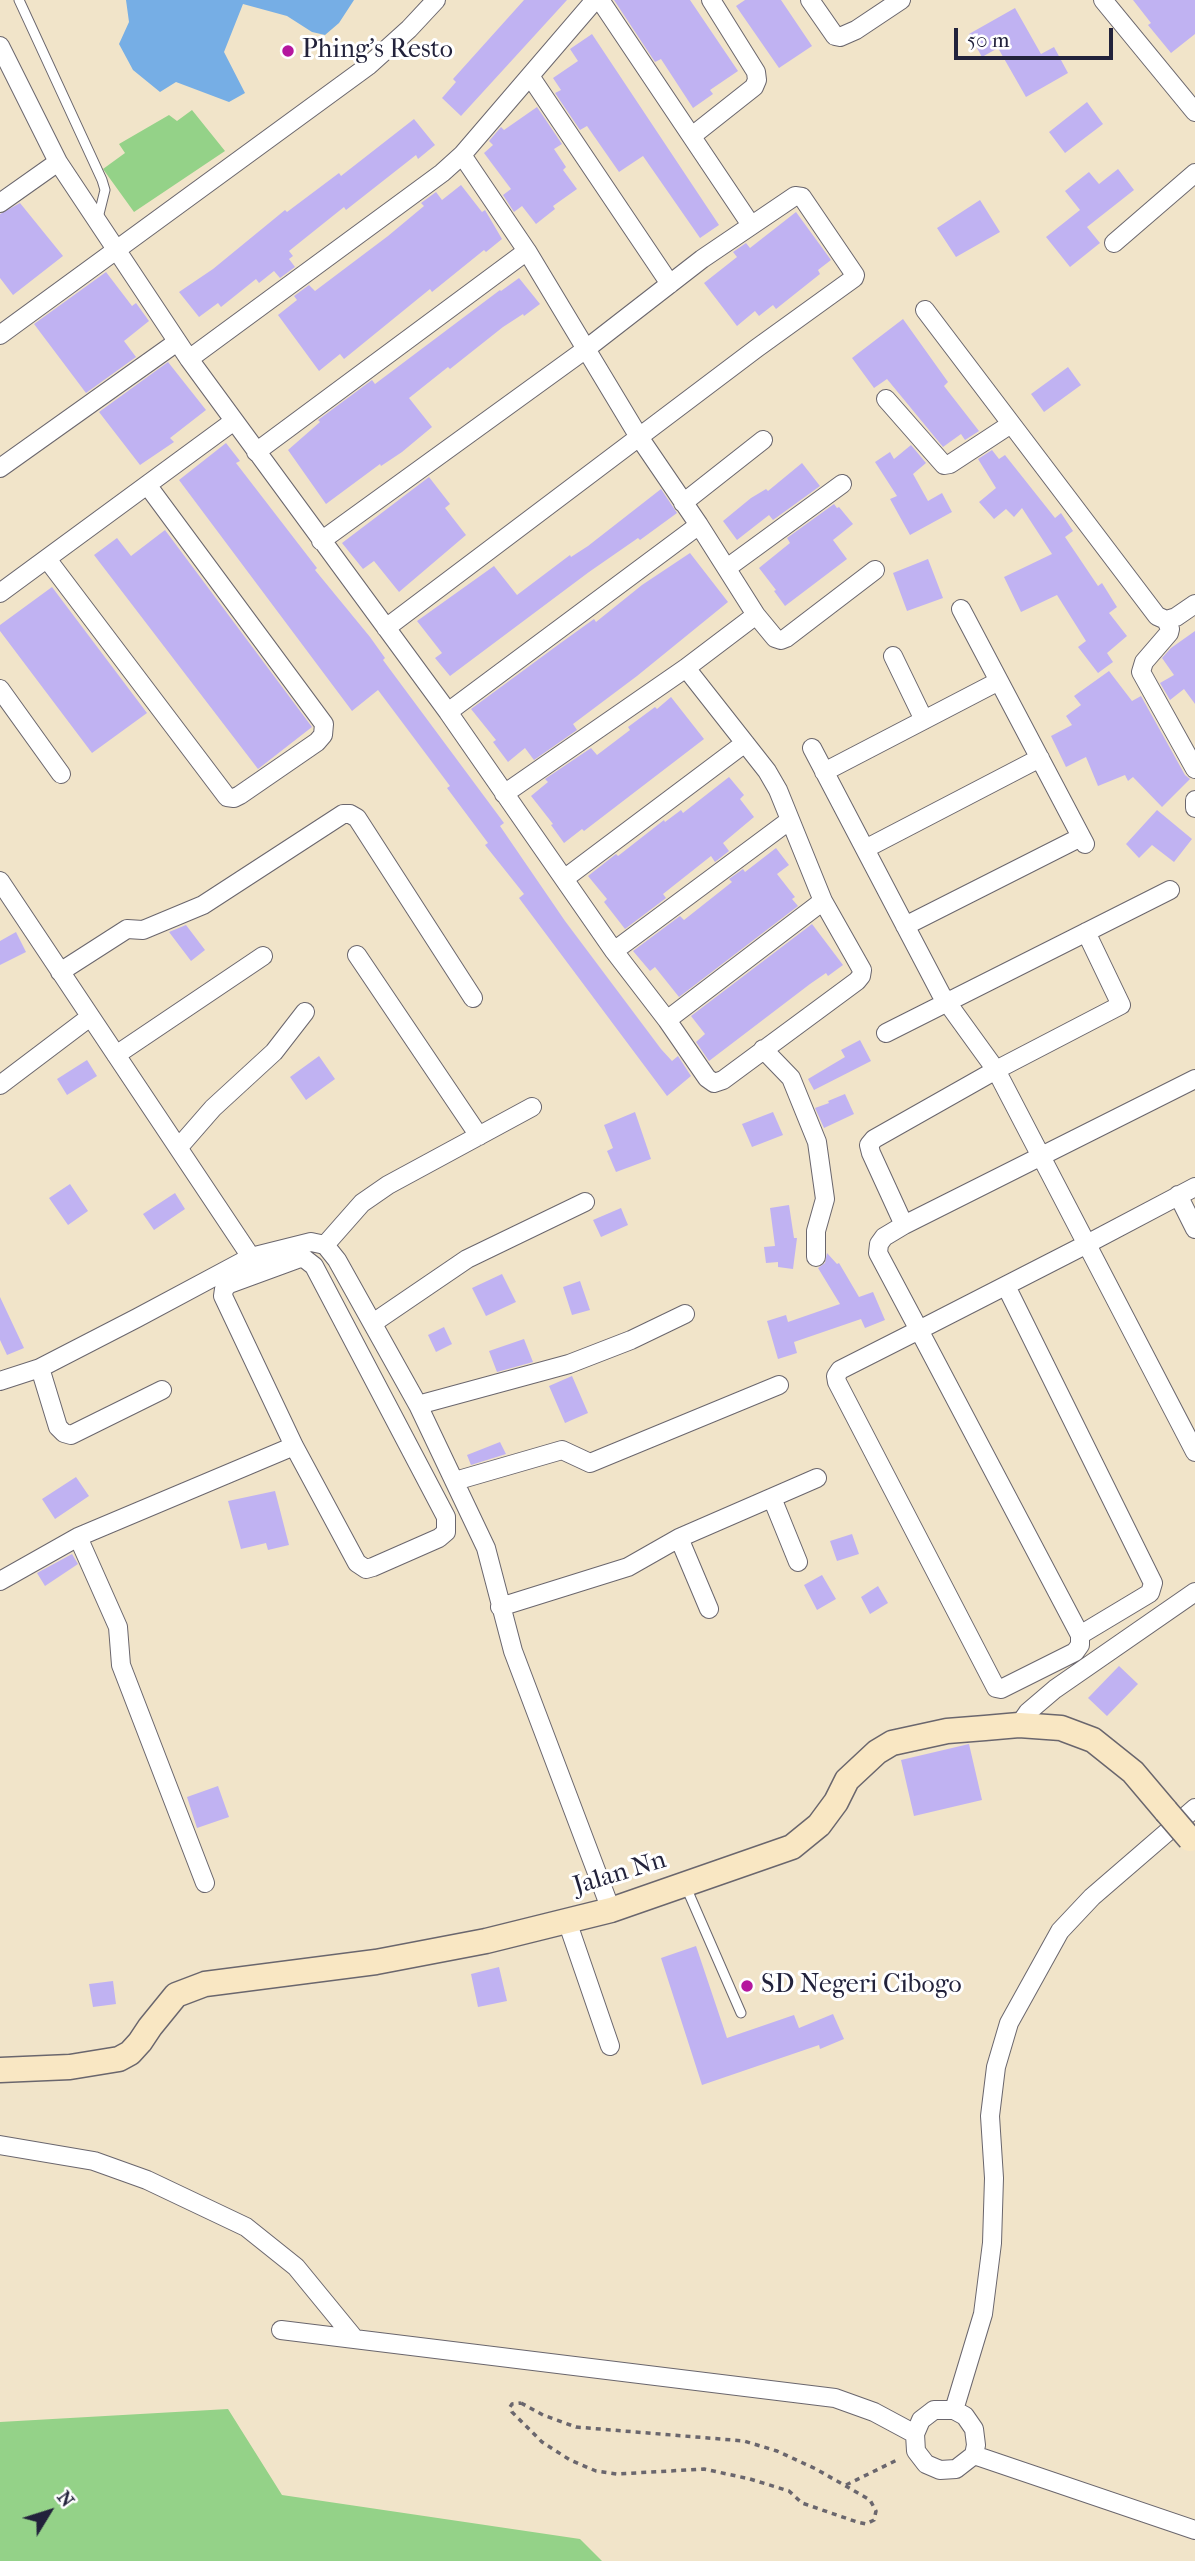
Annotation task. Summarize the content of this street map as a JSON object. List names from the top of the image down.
{
  "streets": {
    "street": ["Jalan Nn"]
  },
  "places": ["Phing's Resto", "SD Negeri Cibogo"],
  "scale_bar": "50 m",
  "north": "top right"
}
